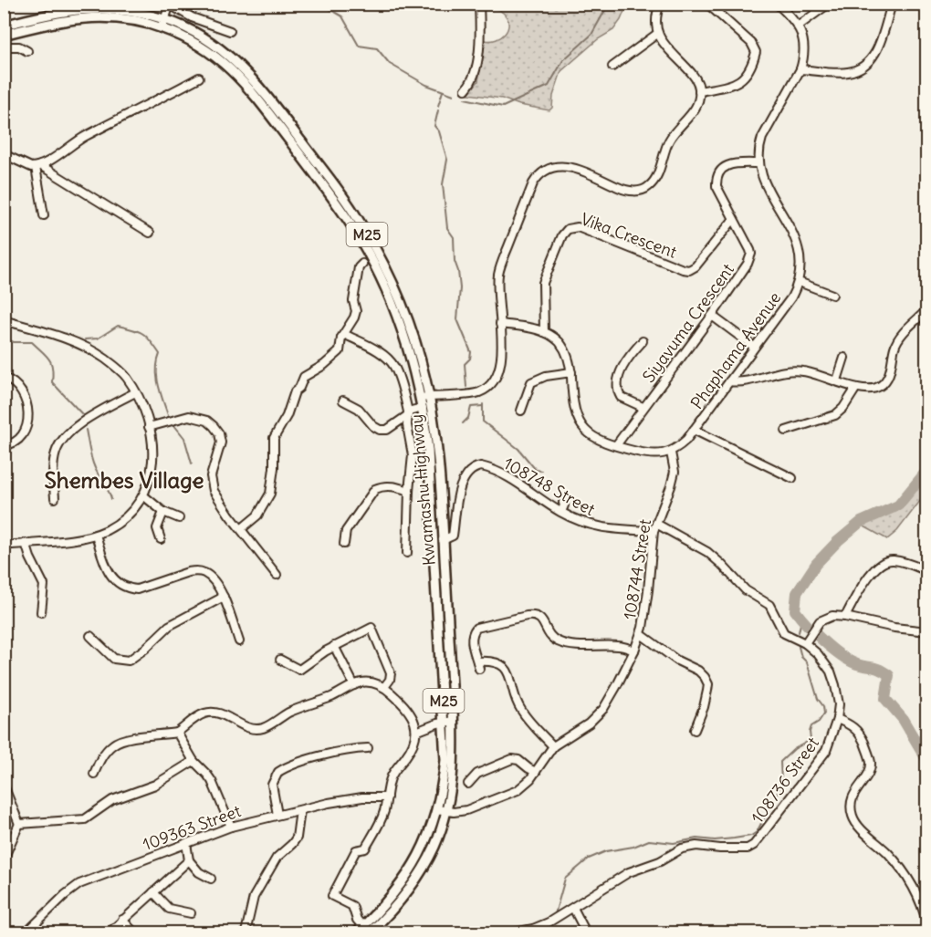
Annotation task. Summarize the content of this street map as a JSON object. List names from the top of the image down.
{
  "streets": {
    "main road": ["M25", "Kwamashu Highway"],
    "street": [
      "Vika Crescent",
      "Siyavuma Crescent",
      "Phaphama Avenue",
      "108748 Street",
      "108744 Street",
      "108736 Street",
      "109363 Street"
    ]
  },
  "crossings": [
    ["Vika Crescent", "Siyavuma Crescent"],
    ["Siyavuma Crescent", "Phaphama Avenue"],
    ["Phaphama Avenue", "108744 Street"],
    ["108748 Street", "Kwamashu Highway"],
    ["108748 Street", "108744 Street"],
    ["108748 Street", "108736 Street"],
    ["Kwamashu Highway", "108744 Street"],
    ["108744 Street", "108736 Street"]
  ],
  "districts": ["Shembes Village"]
}
